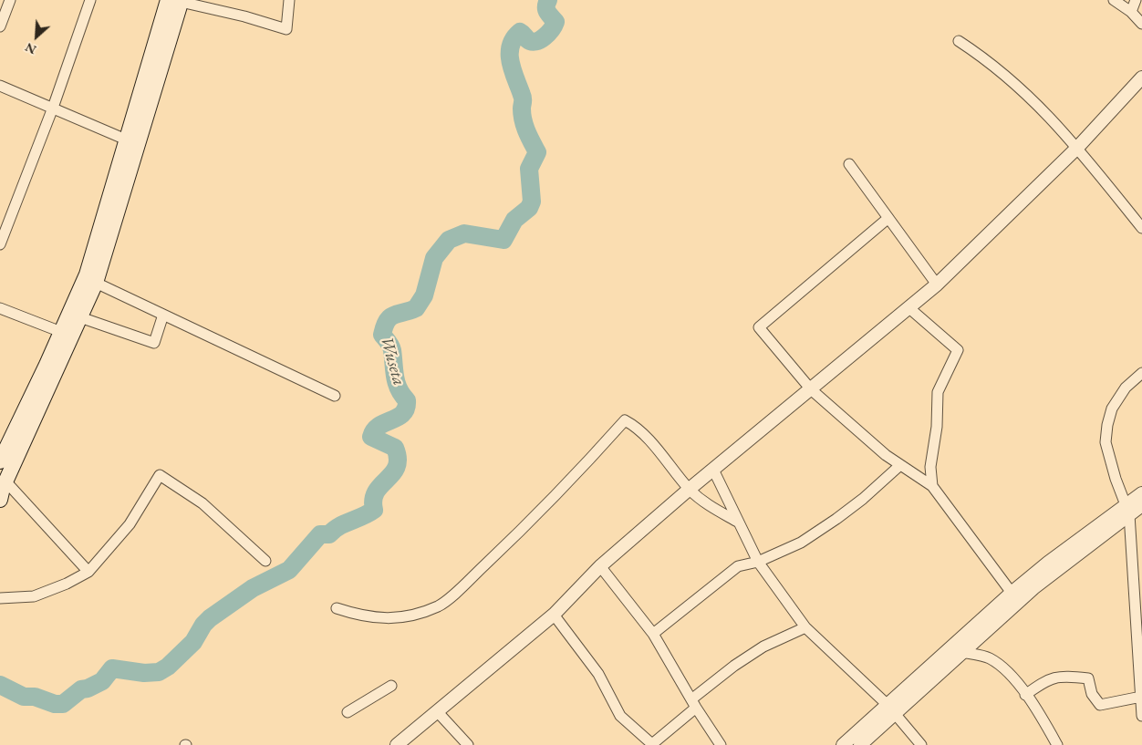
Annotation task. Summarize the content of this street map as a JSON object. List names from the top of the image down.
{
  "water": ["Wuseta"],
  "north": "bottom left"
}
